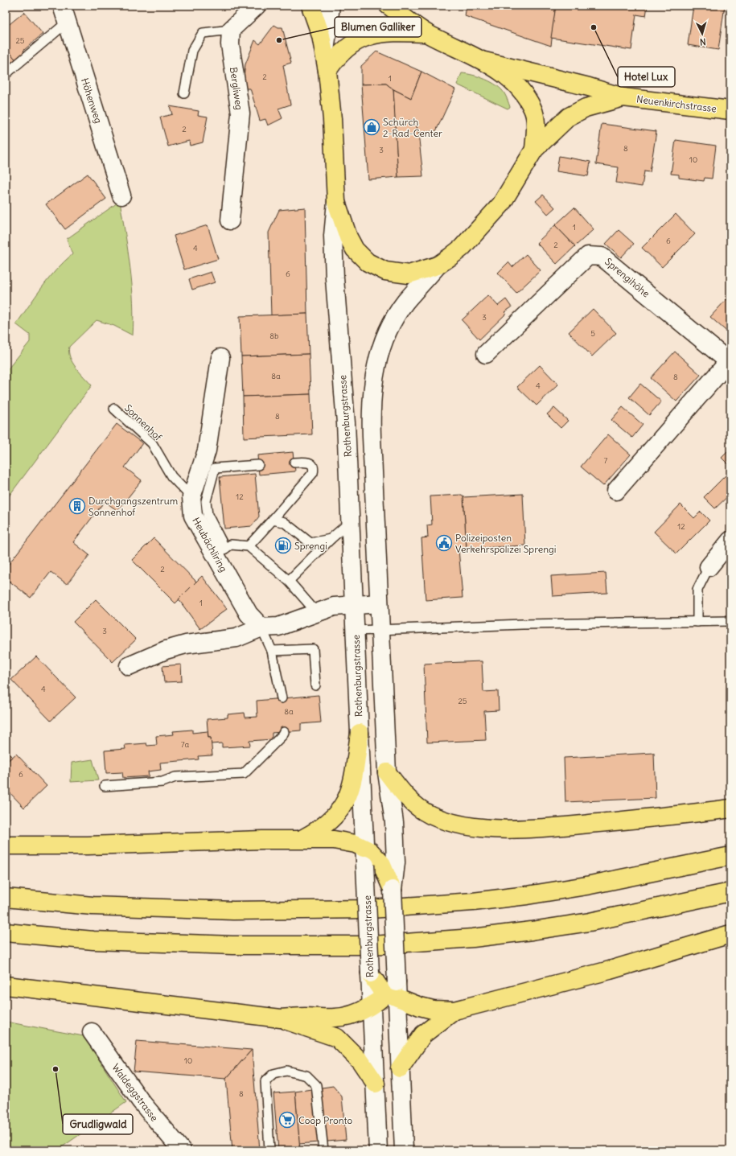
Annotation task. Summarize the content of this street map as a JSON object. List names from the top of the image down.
{
  "streets": {
    "main road": [
      "Bergliweg",
      "Höhenweg",
      "Neuenkirchstrasse",
      "Sprengihöhe",
      "Rothenburgstrasse",
      "Heubächliring",
      "Waldeggstrasse"
    ],
    "lane": ["Sonnenhof"]
  },
  "crossings": [
    ["Sonnenhof", "Heubächliring"]
  ],
  "places": {
    "other": ["Hotel Lux", "Blumen Galliker", "Grudligwald"],
    "shop": ["Schürch 2-Rad-Center"],
    "building": ["Durchgangszentrum Sonnenhof"],
    "public building": ["Polizeiposten Verkehrspolizei Sprengi"],
    "fuel station": ["Sprengi"],
    "supermarket": ["Coop Pronto"]
  },
  "house_numbers": [
    "25",
    "2",
    "1",
    "2",
    "8",
    "3",
    "10",
    "1",
    "6",
    "2",
    "4",
    "6",
    "3",
    "5",
    "8b",
    "8a",
    "8",
    "4",
    "8",
    "7",
    "12",
    "12",
    "2",
    "1",
    "3",
    "4",
    "25",
    "8a",
    "7a",
    "6",
    "10",
    "8"
  ],
  "north": "bottom"
}
